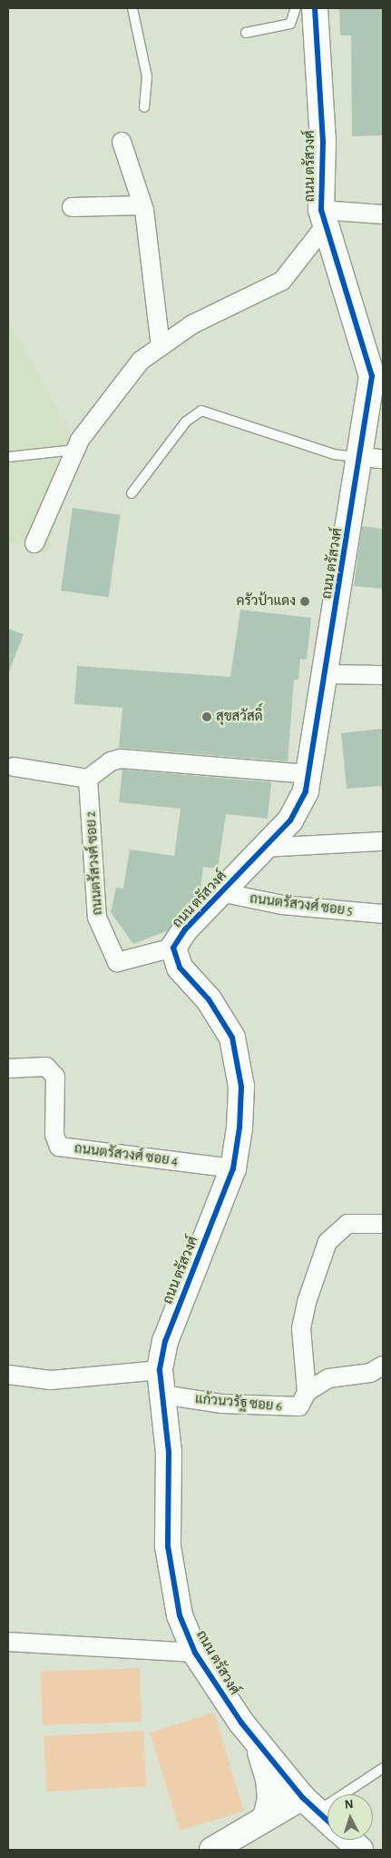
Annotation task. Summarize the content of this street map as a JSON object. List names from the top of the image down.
{
  "streets": {
    "street": [
      "ถนน ตรัสวงศ์",
      "ถนนตรัสวงศ์ ซอย 2",
      "ถนนตรัสวงศ์ ซอย 5",
      "ถนนตรัสวงศ์ ซอย 4",
      "แก้วนวรัฐ ซอย 6"
    ]
  },
  "crossings": [
    ["ถนน ตรัสวงศ์", "ถนนตรัสวงศ์ ซอย 2"],
    ["ถนน ตรัสวงศ์", "ถนนตรัสวงศ์ ซอย 5"],
    ["ถนน ตรัสวงศ์", "ถนนตรัสวงศ์ ซอย 4"],
    ["ถนน ตรัสวงศ์", "แก้วนวรัฐ ซอย 6"]
  ],
  "places": ["ครัวป้าแดง", "สุขสวัสดิ์"],
  "north": "top"
}
